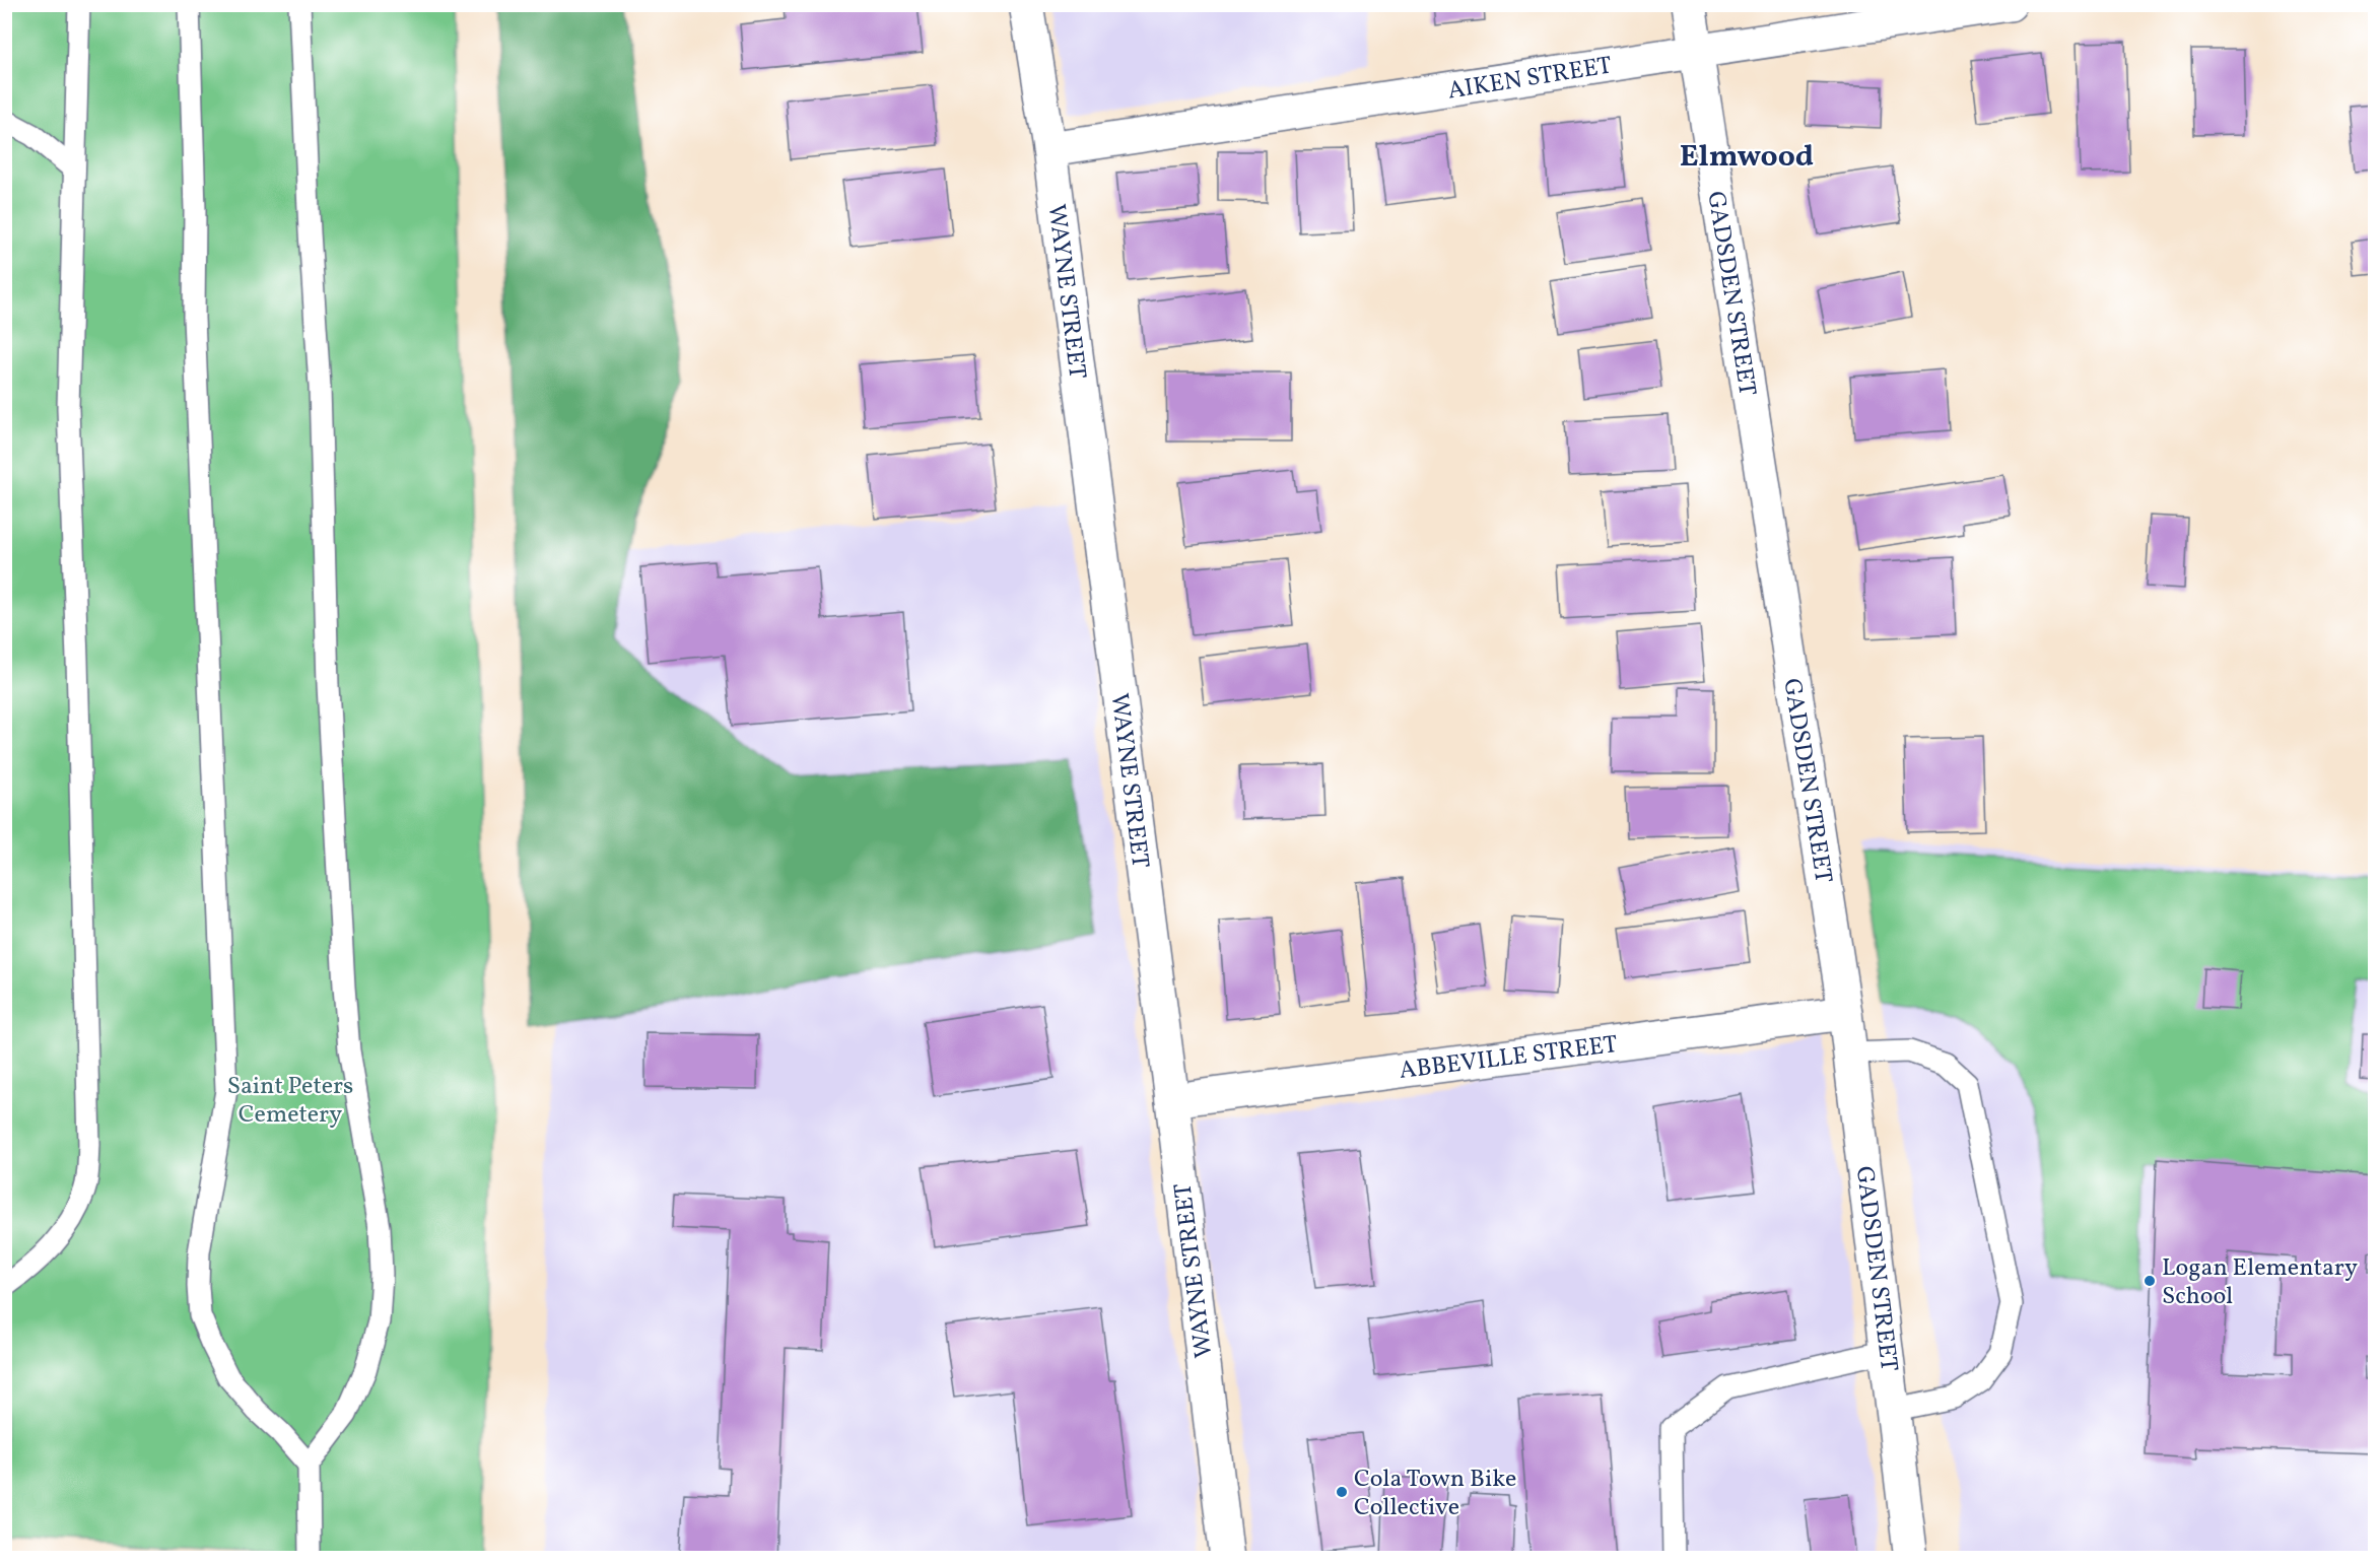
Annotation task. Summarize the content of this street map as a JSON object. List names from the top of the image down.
{
  "streets": {
    "street": [
      "AIKEN STREET",
      "WAYNE STREET",
      "GADSDEN STREET",
      "ABBEVILLE STREET"
    ]
  },
  "crossings": [
    ["AIKEN STREET", "WAYNE STREET"],
    ["AIKEN STREET", "GADSDEN STREET"],
    ["WAYNE STREET", "ABBEVILLE STREET"],
    ["GADSDEN STREET", "ABBEVILLE STREET"]
  ],
  "districts": ["Elmwood"],
  "parks": ["Saint Peters Cemetery"],
  "places": ["Logan Elementary School", "Cola Town Bike Collective"]
}
